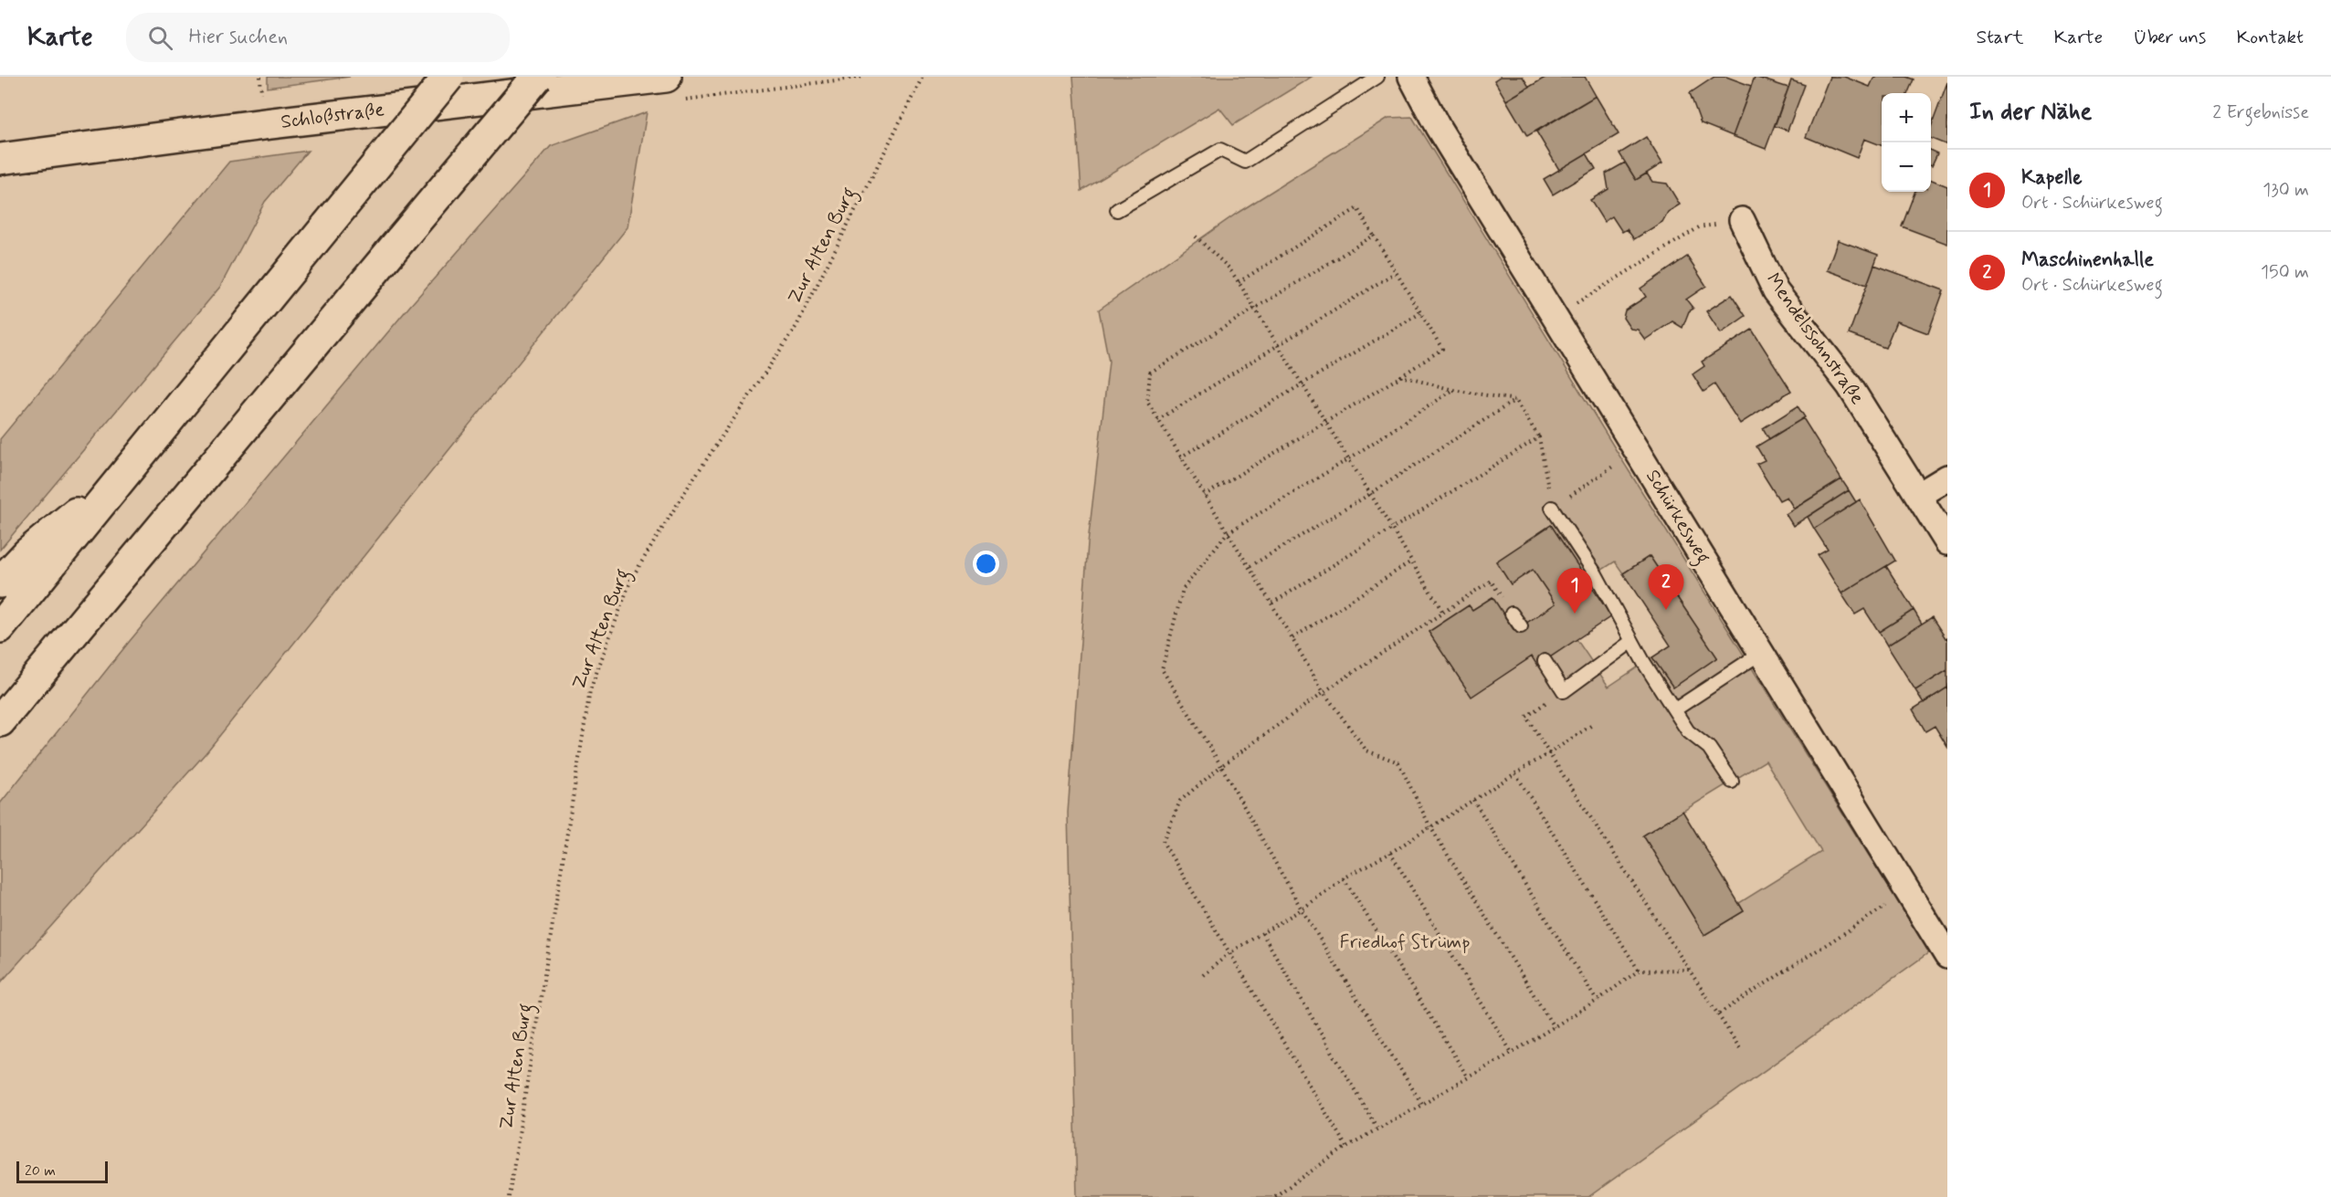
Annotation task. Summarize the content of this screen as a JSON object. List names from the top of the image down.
{
  "streets": {
    "main road": ["Schloßstraße"],
    "street": ["Mendelssohnstraße", "Schürkesweg"],
    "path": ["Zur Alten Burg"]
  },
  "parks": ["Friedhof Strümp"],
  "scale_bar": "20 m",
  "page": {
    "header": "Karte",
    "search": "Hier suchen",
    "nav": [
      "Start",
      "Karte",
      "Über uns",
      "Kontakt"
    ],
    "heading": ["In der Nähe", "2 Ergebnisse"],
    "map_buttons": ["+", "−"],
    "list": [
      {
        "mark": "1",
        "name": "Kapelle",
        "note": "Ort · Schürkesweg",
        "value": "130 m"
      },
      {
        "mark": "2",
        "name": "Maschinenhalle",
        "note": "Ort · Schürkesweg",
        "value": "150 m"
      }
    ],
    "pins": ["2", "1"],
    "scale": "20 m"
  }
}
